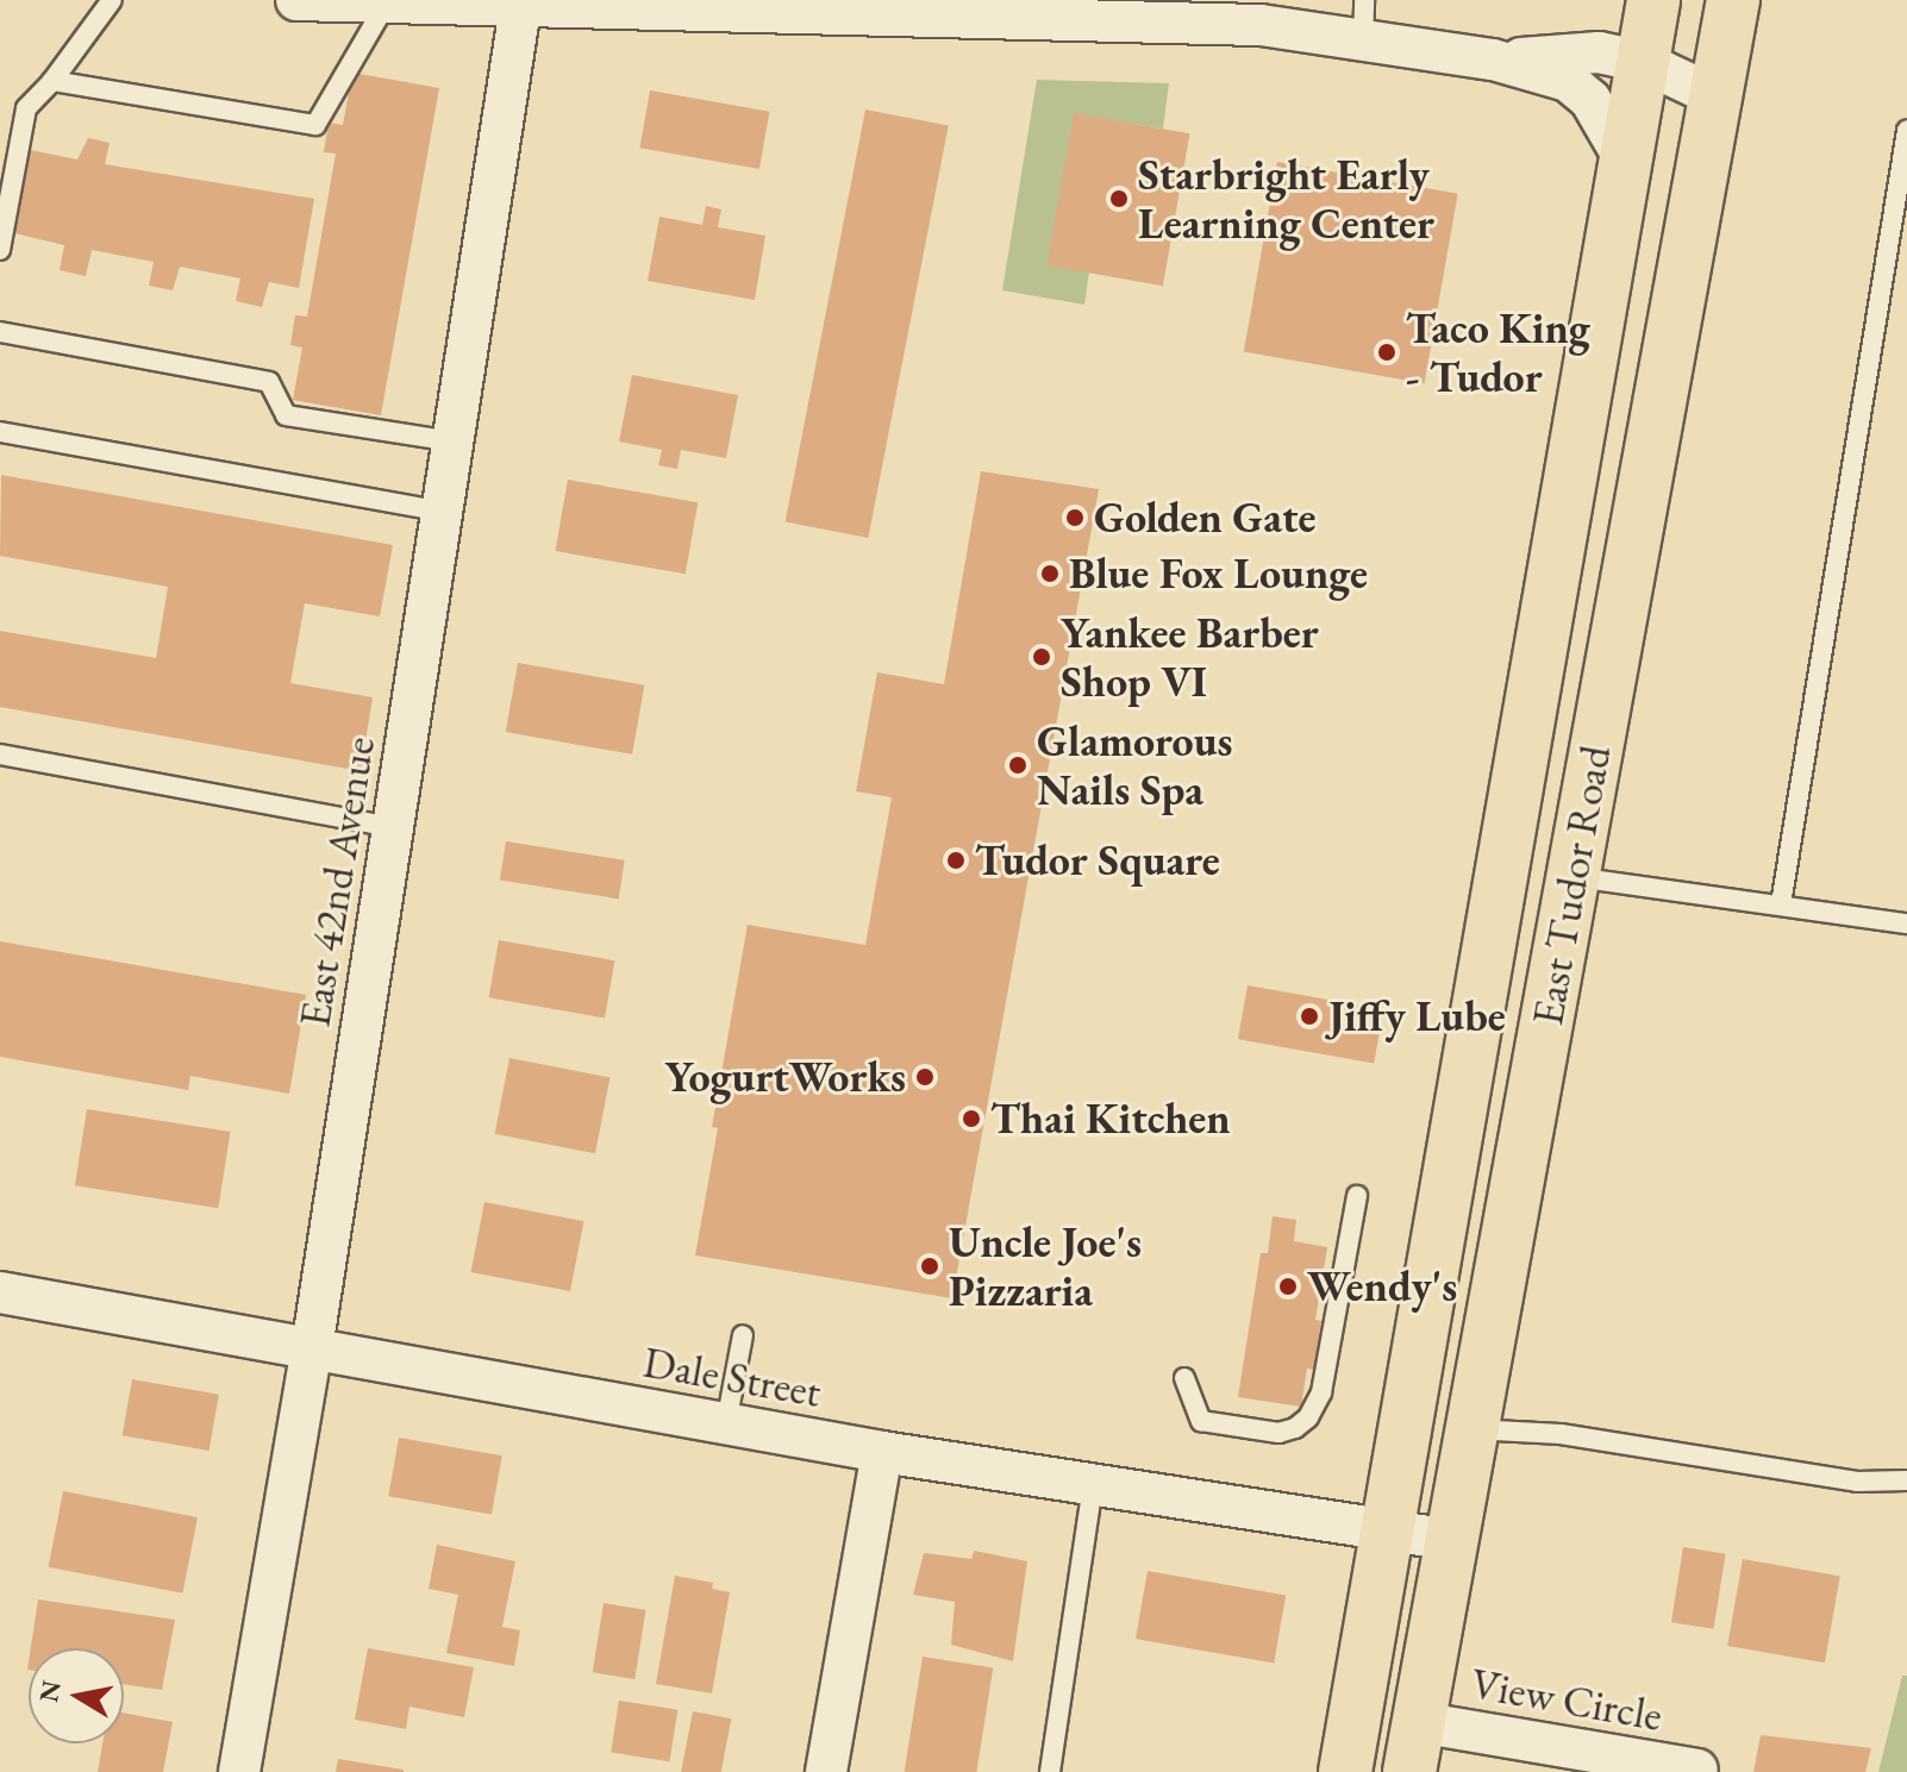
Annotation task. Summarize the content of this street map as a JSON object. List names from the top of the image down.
{
  "streets": {
    "main road": ["East Tudor Road"],
    "street": ["East 42nd Avenue", "Dale Street", "View Circle"]
  },
  "crossings": [
    ["East 42nd Avenue", "Dale Street"],
    ["East Tudor Road", "Dale Street"],
    ["East Tudor Road", "View Circle"]
  ],
  "places": [
    "Starbright Early Learning Center",
    "Taco King - Tudor",
    "Golden Gate",
    "Blue Fox Lounge",
    "Yankee Barber Shop VI",
    "Glamorous Nails Spa",
    "Tudor Square",
    "Jiffy Lube",
    "YogurtWorks",
    "Thai Kitchen",
    "Uncle Joe's Pizzaria",
    "Wendy's"
  ],
  "north": "left"
}
